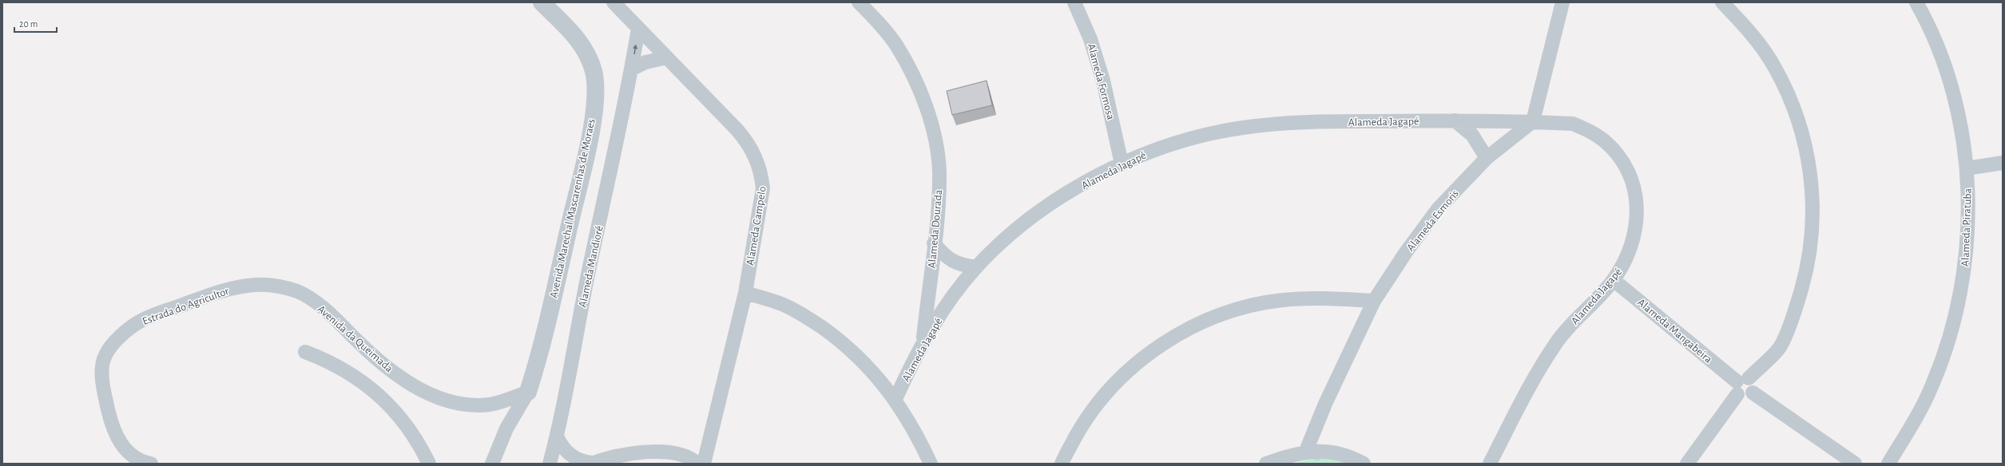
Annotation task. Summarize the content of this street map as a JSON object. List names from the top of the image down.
{
  "streets": {
    "street": [
      "Alameda Formosa",
      "Alameda Jagapé",
      "Avenida Marechal Mascarenhas de Moraes",
      "Alameda Esmoris",
      "Alameda Campelo",
      "Alameda Piratuba",
      "Alameda Dourada",
      "Alameda Mandioré",
      "Estrada do Agricultor",
      "Alameda Mangabeira",
      "Avenida da Queimada"
    ]
  },
  "crossings": [
    ["Alameda Formosa", "Alameda Jagapé"],
    ["Alameda Jagapé", "Alameda Esmoris"],
    ["Alameda Jagapé", "Alameda Dourada"],
    ["Alameda Jagapé", "Alameda Mangabeira"],
    ["Avenida Marechal Mascarenhas de Moraes", "Avenida da Queimada"],
    ["Alameda Campelo", "Alameda Mandioré"],
    ["Estrada do Agricultor", "Avenida da Queimada"]
  ],
  "scale_bar": "20 m"
}
